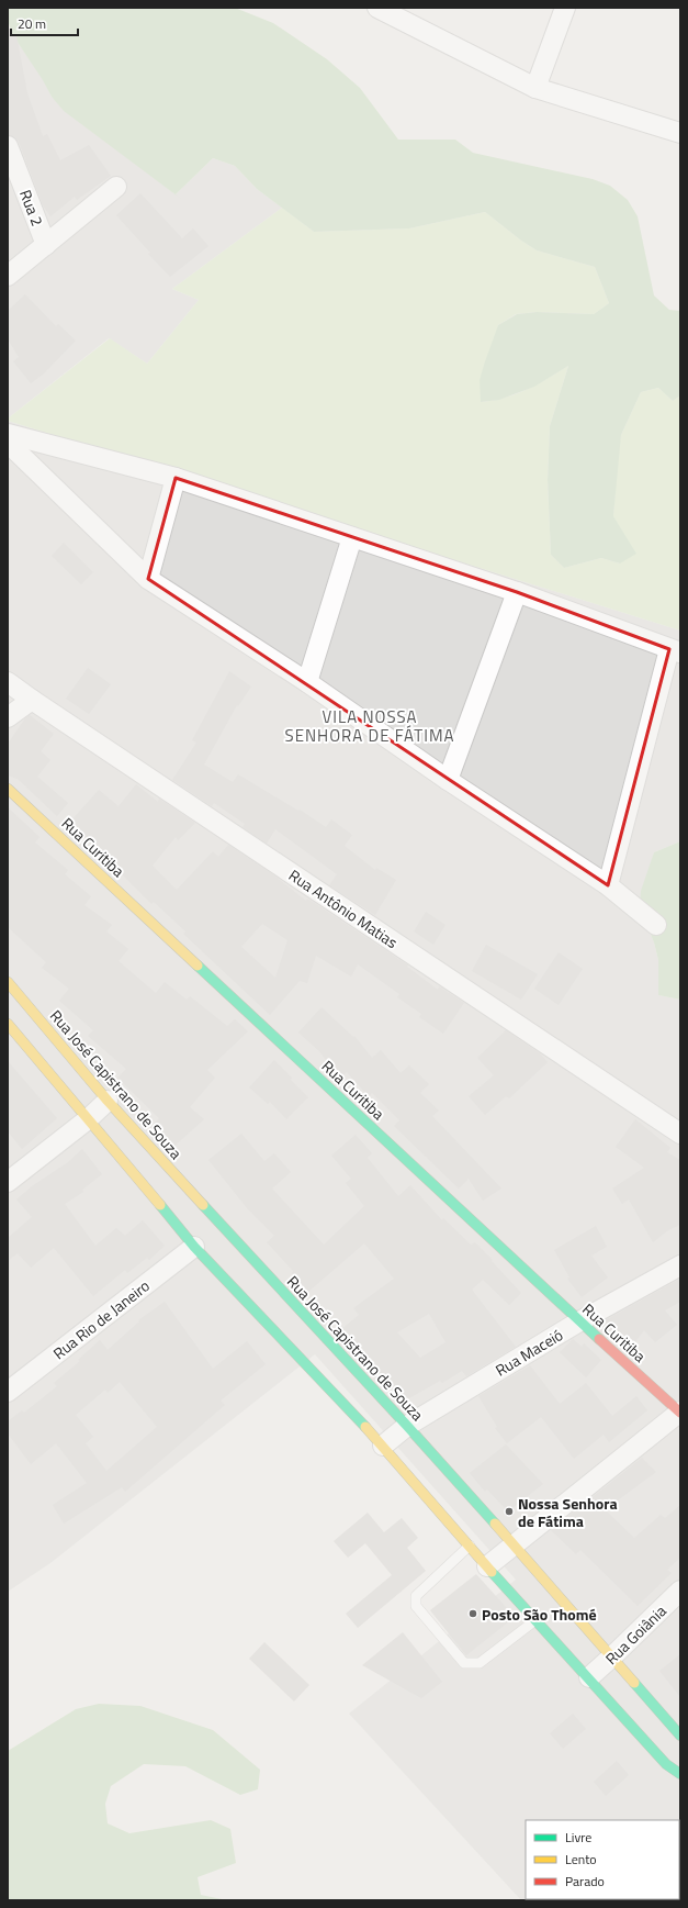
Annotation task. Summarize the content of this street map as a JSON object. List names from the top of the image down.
{
  "streets": {
    "main road": ["Rua Curitiba", "Rua José Capistrano de Souza"],
    "street": [
      "Rua 2",
      "Rua Antônio Matias",
      "Rua Rio de Janeiro",
      "Rua Maceió",
      "Rua Goiânia"
    ]
  },
  "crossings": [
    ["Rua Curitiba", "Rua Maceió"],
    ["Rua José Capistrano de Souza", "Rua Maceió"],
    ["Rua José Capistrano de Souza", "Rua Goiânia"]
  ],
  "districts": ["VILA NOSSA SENHORA DE FÁTIMA"],
  "places": ["Nossa Senhora de Fátima", "Posto São Thomé"],
  "legend": ["Livre", "Lento", "Parado"],
  "scale_bar": "20 m"
}
